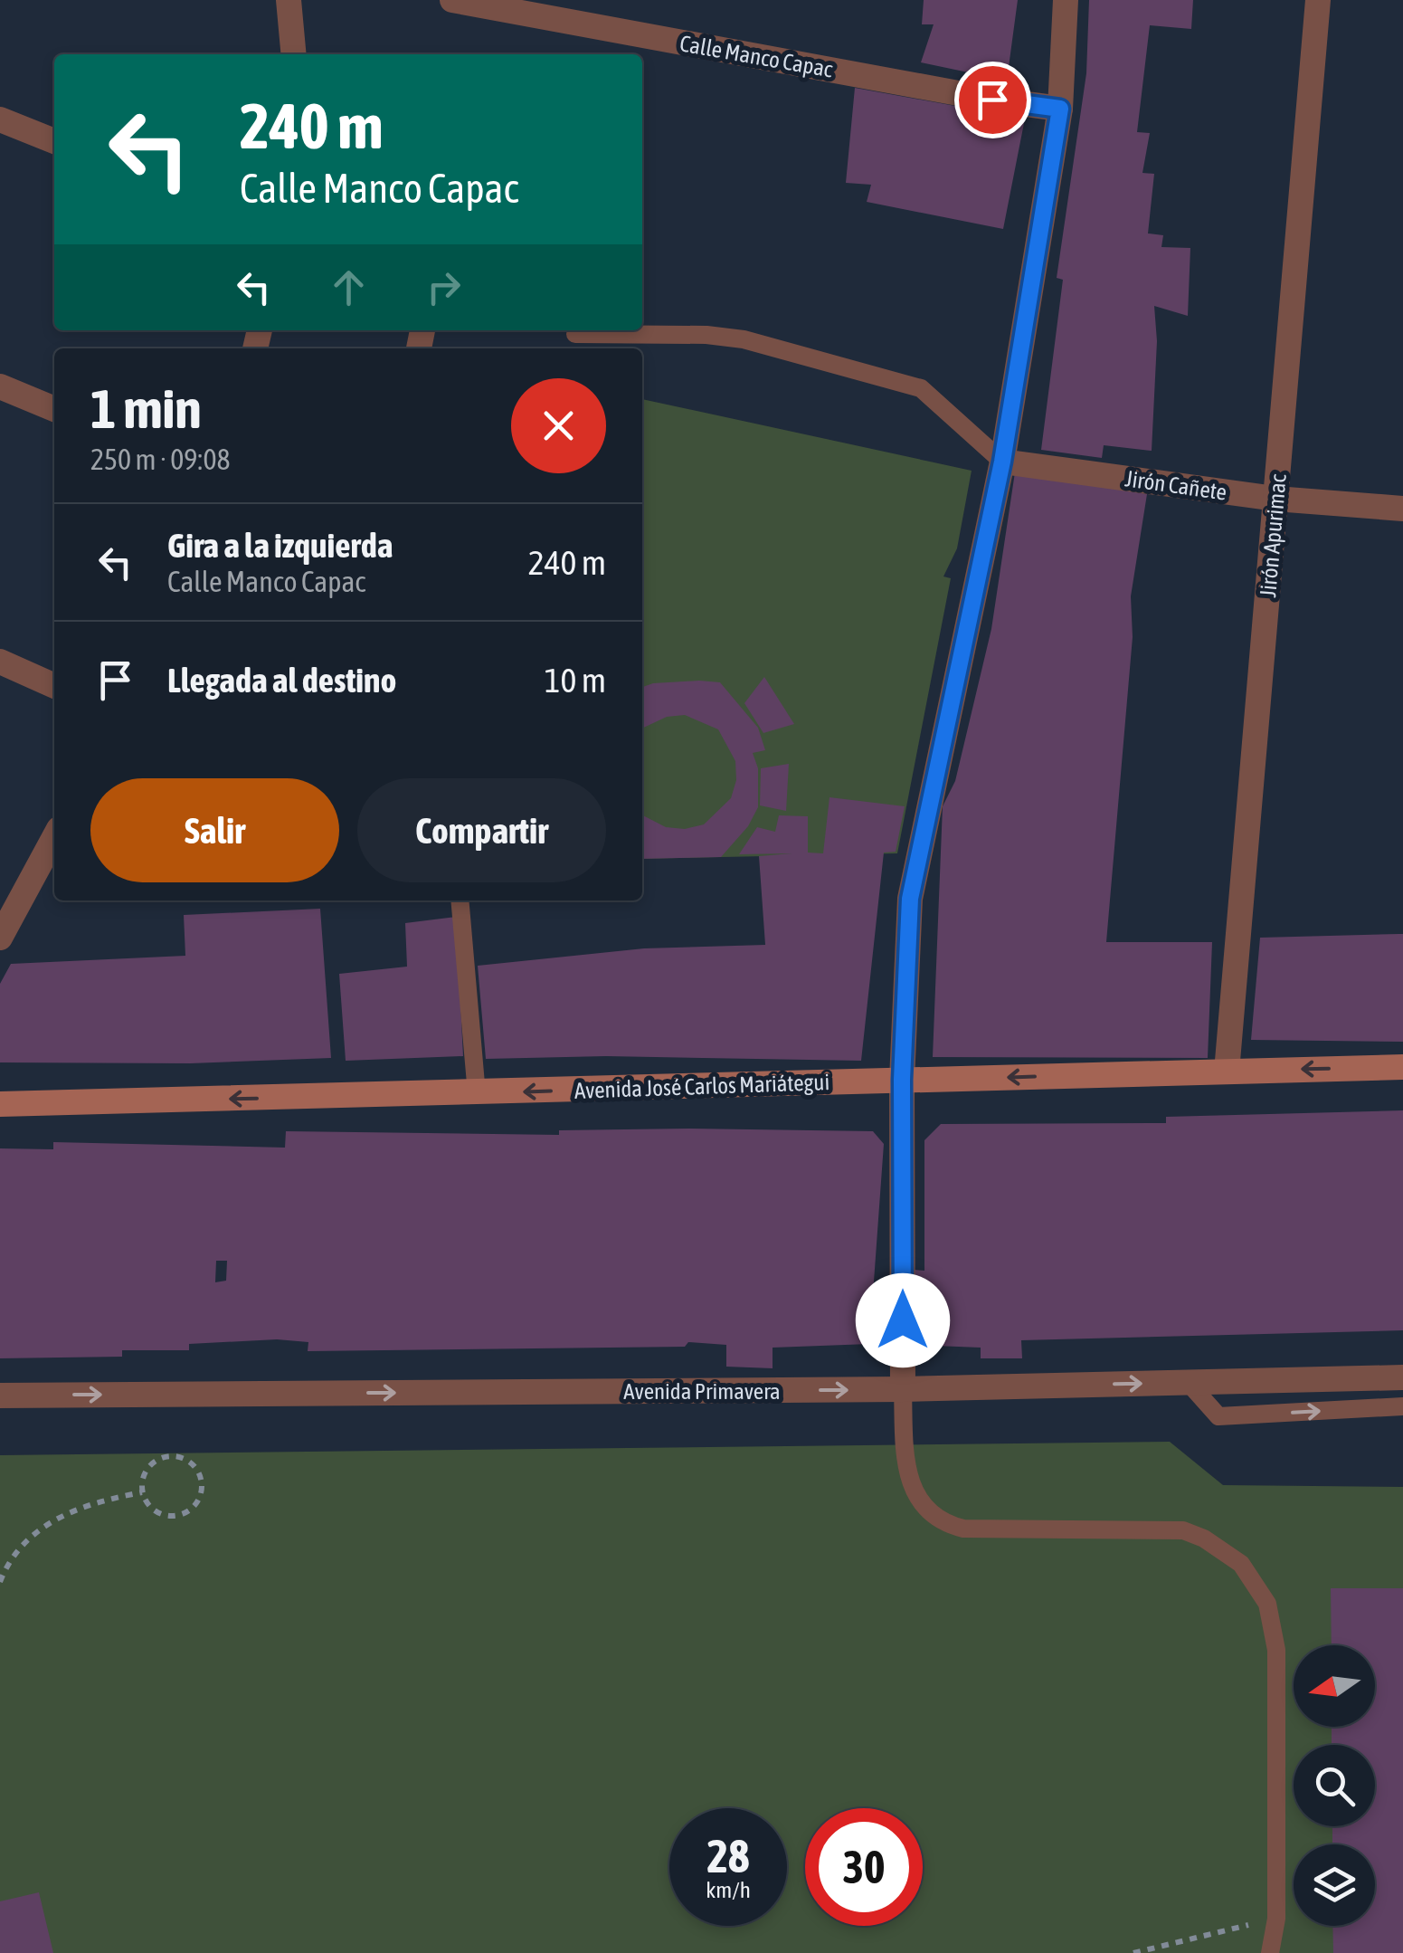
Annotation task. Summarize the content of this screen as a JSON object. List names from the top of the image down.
{
  "streets": {
    "main road": ["Avenida José Carlos Mariátegui"],
    "street": [
      "Calle Manco Capac",
      "Jirón Cañete",
      "Jirón Apurimac",
      "Avenida Primavera"
    ]
  },
  "crossings": [
    ["Jirón Cañete", "Jirón Apurimac"],
    ["Jirón Apurimac", "Avenida José Carlos Mariátegui"]
  ],
  "one_way": ["Avenida José Carlos Mariátegui", "Avenida Primavera"],
  "north": "left",
  "page": {
    "turn": ["240 m", "Calle Manco Capac"],
    "heading": ["1 min", "250 m · 09:08"],
    "list": [
      {
        "name": "Gira a la izquierda",
        "note": "Calle Manco Capac",
        "value": "240 m"
      },
      {
        "name": "Llegada al destino",
        "value": "10 m"
      }
    ],
    "buttons": ["Salir", "Compartir"],
    "speed": "28 km/h",
    "limit": "30"
  }
}
